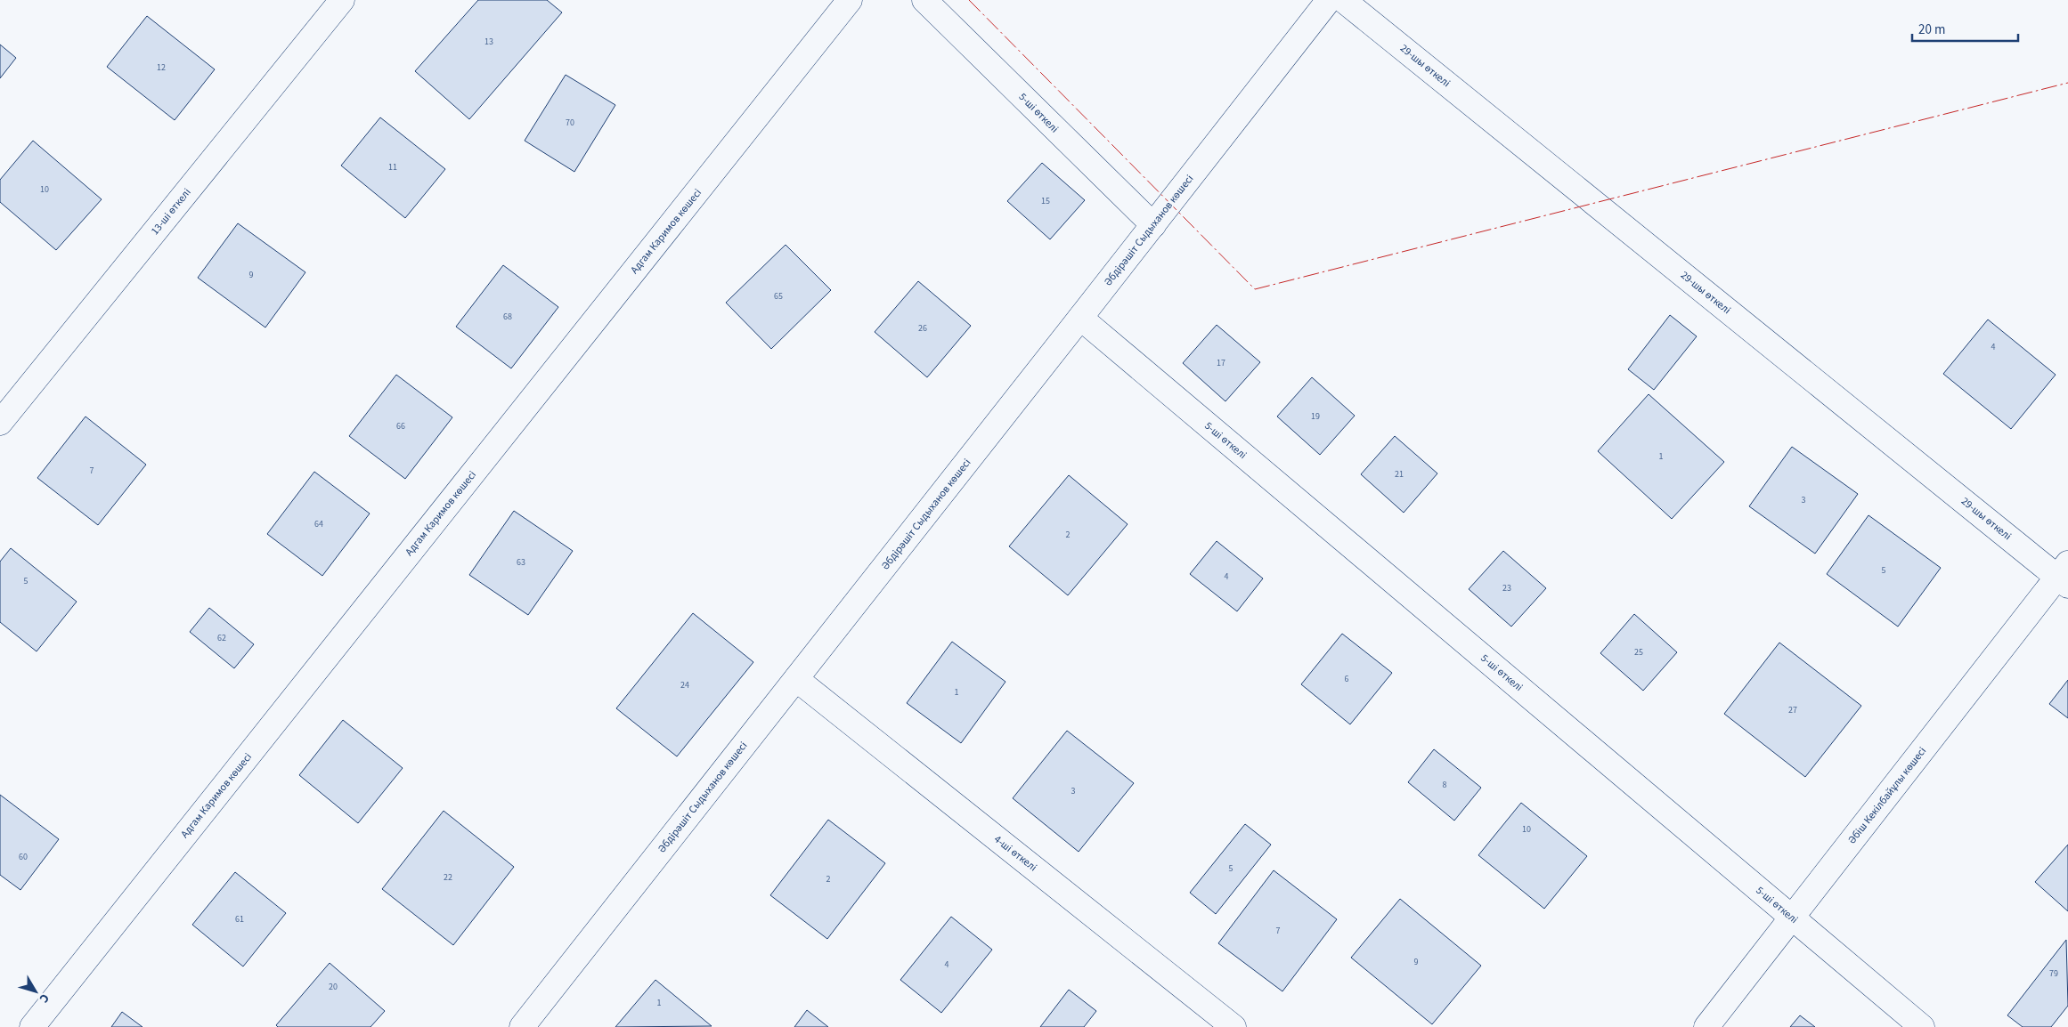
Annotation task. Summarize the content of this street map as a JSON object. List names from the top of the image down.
{
  "streets": {
    "street": [
      "29-шы өткелі",
      "5-ші өткелі",
      "13-ші өткелі",
      "Әбдірәшіт Сыдыханов көшесі",
      "Адгам Каримов көшесі",
      "Әбіш Кекілбайұлы көшесі",
      "4-ші өткелі"
    ]
  },
  "crossings": [
    ["29-шы өткелі", "Әбіш Кекілбайұлы көшесі"],
    ["5-ші өткелі", "Әбдірәшіт Сыдыханов көшесі"],
    ["5-ші өткелі", "Әбіш Кекілбайұлы көшесі"],
    ["Әбдірәшіт Сыдыханов көшесі", "4-ші өткелі"]
  ],
  "house_numbers": [
    "13",
    "12",
    "70",
    "11",
    "10",
    "15",
    "9",
    "65",
    "68",
    "26",
    "4",
    "17",
    "19",
    "66",
    "1",
    "7",
    "21",
    "3",
    "64",
    "2",
    "63",
    "5",
    "4",
    "5",
    "23",
    "62",
    "25",
    "6",
    "24",
    "1",
    "27",
    "8",
    "3",
    "10",
    "60",
    "5",
    "22",
    "2",
    "61",
    "7",
    "9",
    "4",
    "79",
    "20",
    "1"
  ],
  "scale_bar": "20 m",
  "north": "bottom right"
}
